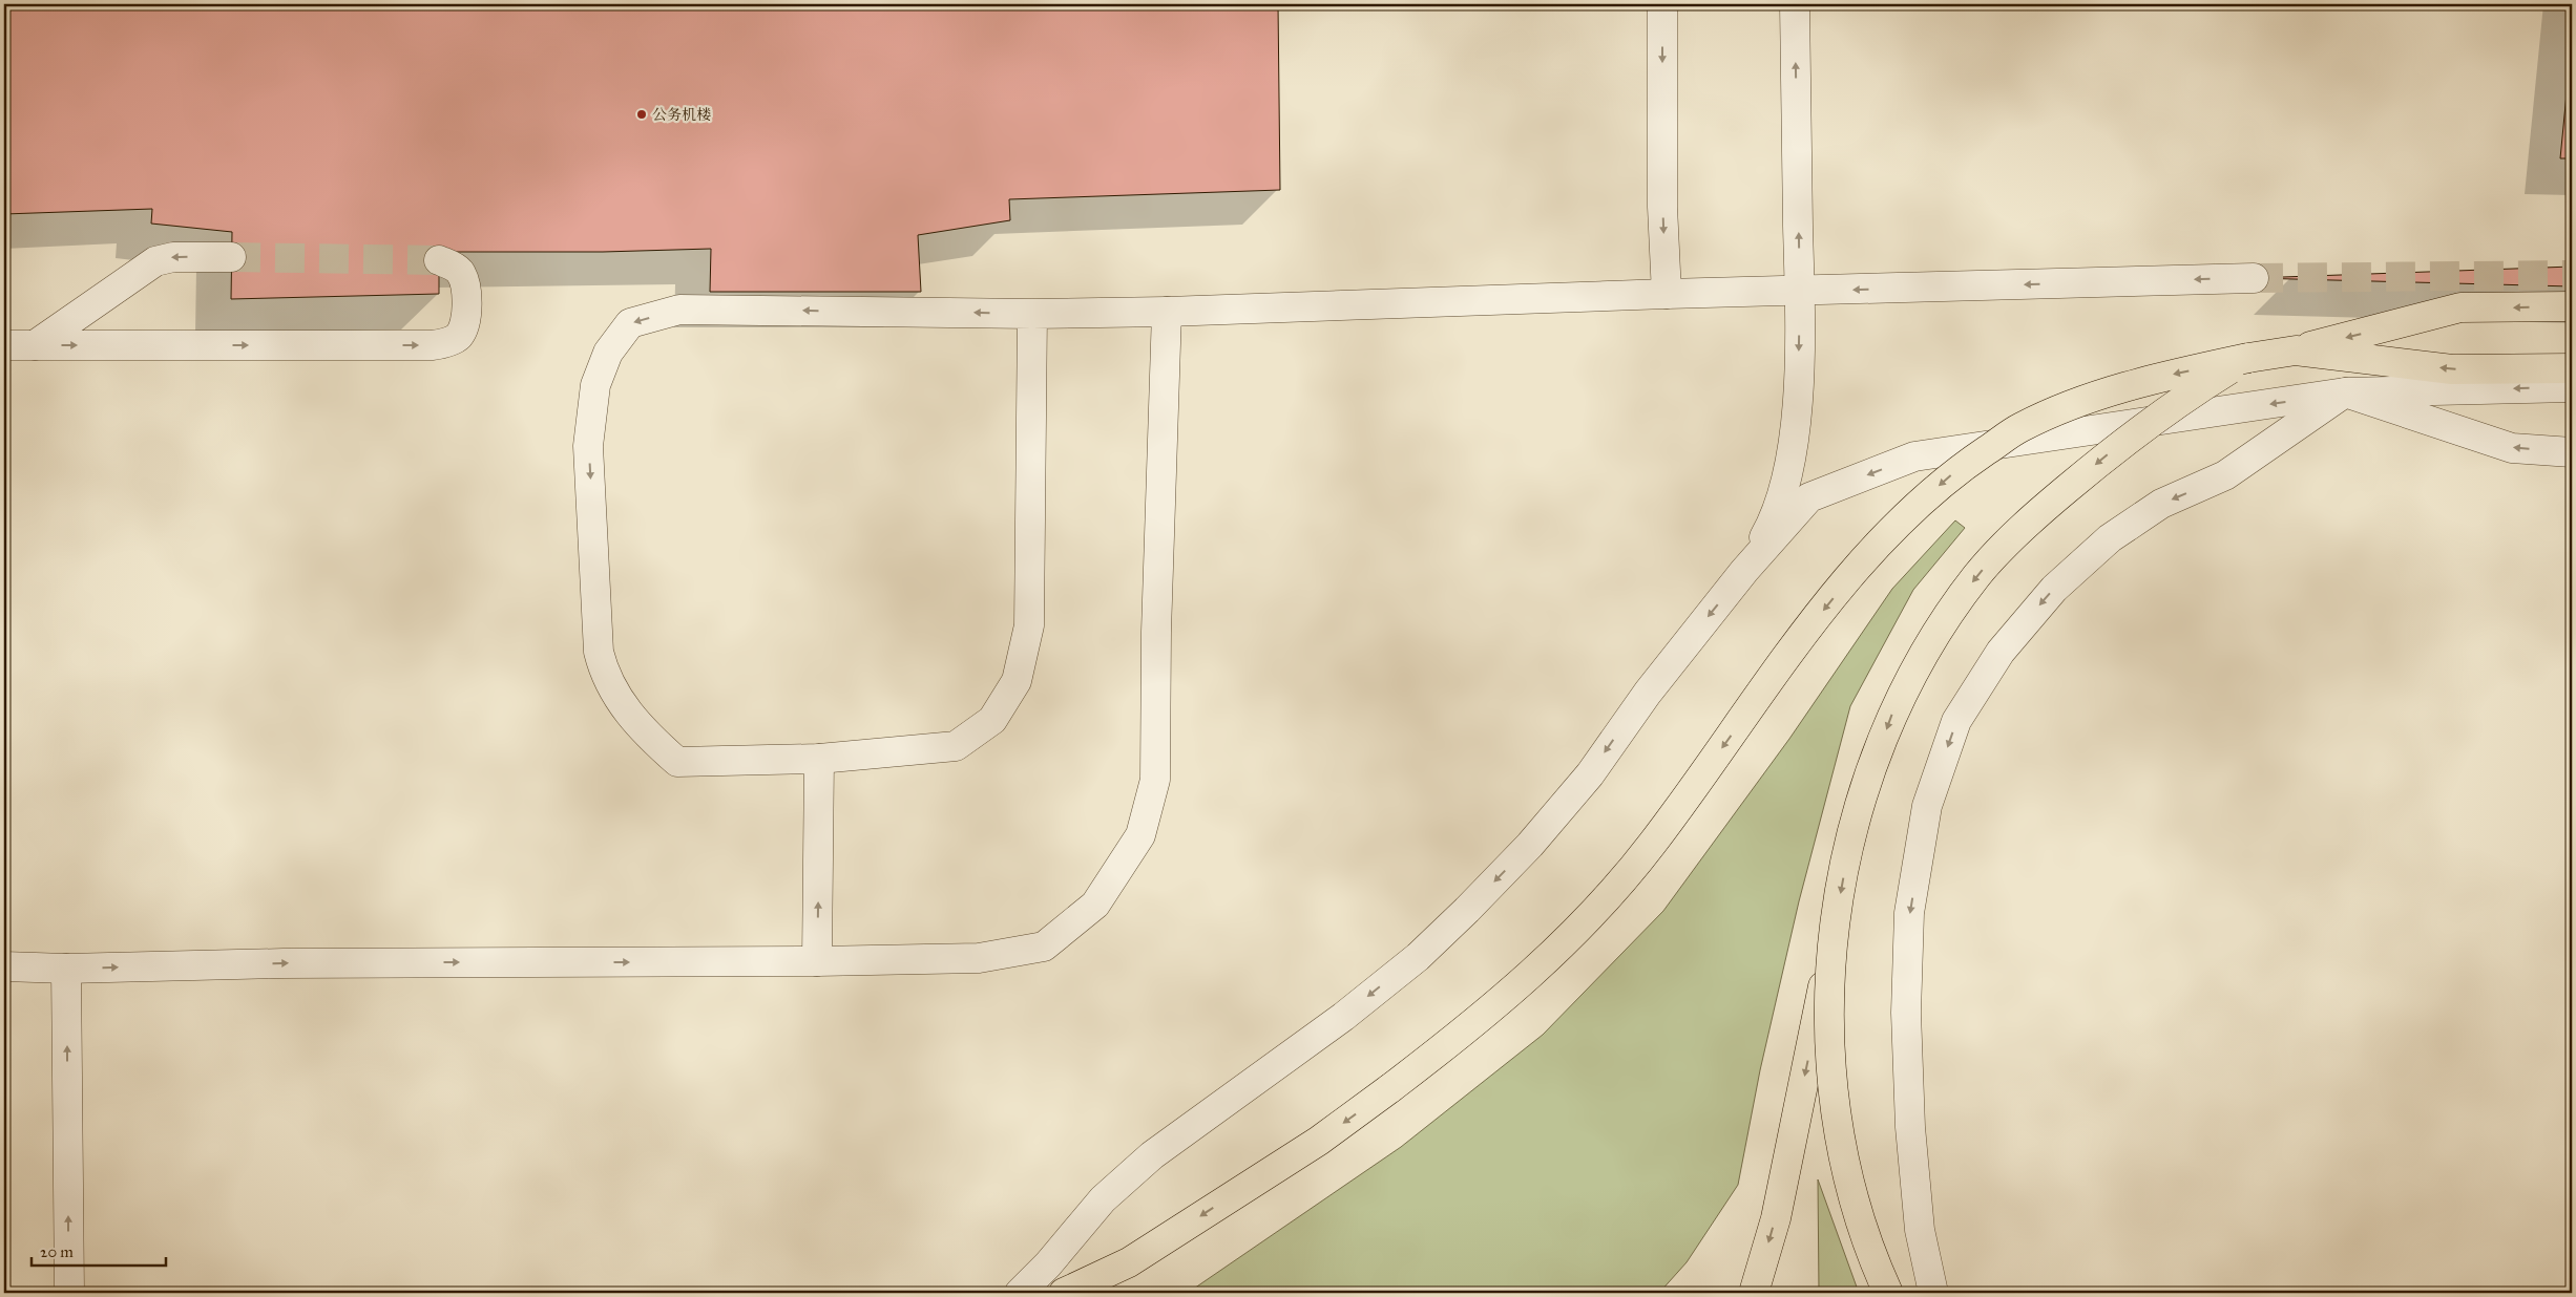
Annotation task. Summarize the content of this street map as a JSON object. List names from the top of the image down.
{
  "places": ["公务机楼"],
  "scale_bar": "20 m"
}
